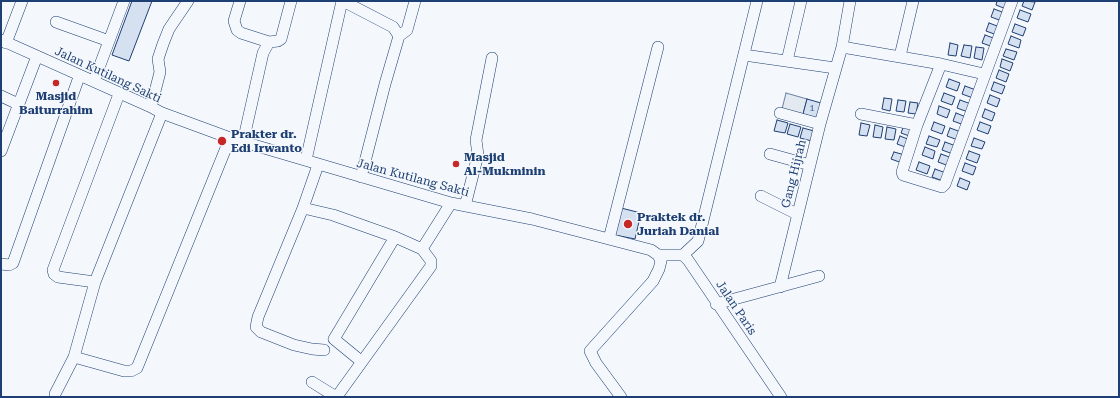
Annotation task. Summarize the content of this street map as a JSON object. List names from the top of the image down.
{
  "streets": {
    "street": ["Jalan Kutilang Sakti", "Gang Hijrah", "Jalan Paris"]
  },
  "places": [
    "Masjid Baiturrahim",
    "Prakter dr. Edi Irwanto",
    "Masjid Al-Mukminin",
    "Praktek dr. Juriah Danial"
  ],
  "house_numbers": ["1"]
}
